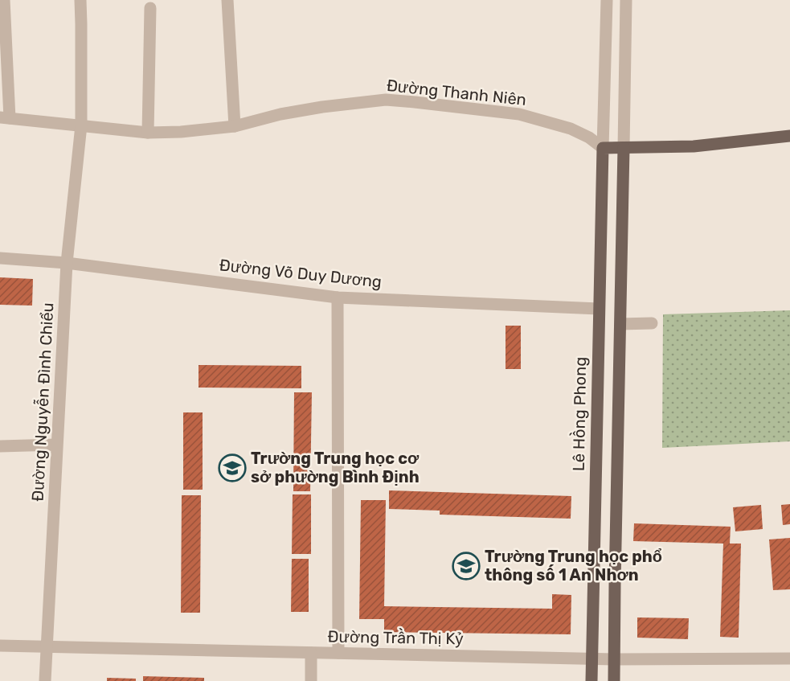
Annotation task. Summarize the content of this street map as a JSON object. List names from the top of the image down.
{
  "streets": {
    "main road": ["Lê Hồng Phong"],
    "street": [
      "Đường Thanh Niên",
      "Đường Võ Duy Dương",
      "Đường Nguyễn Đình Chiểu",
      "Đường Trần Thị Kỷ"
    ]
  },
  "crossings": [
    ["Đường Thanh Niên", "Đường Nguyễn Đình Chiểu"],
    ["Đường Thanh Niên", "Lê Hồng Phong"],
    ["Đường Võ Duy Dương", "Đường Nguyễn Đình Chiểu"],
    ["Đường Võ Duy Dương", "Lê Hồng Phong"],
    ["Đường Nguyễn Đình Chiểu", "Đường Trần Thị Kỷ"],
    ["Lê Hồng Phong", "Đường Trần Thị Kỷ"]
  ],
  "places": {
    "school or university": ["Trường Trung học cơ sở phường Bình Định", "Trường Trung học phổ thông số 1 An Nhơn"]
  }
}
